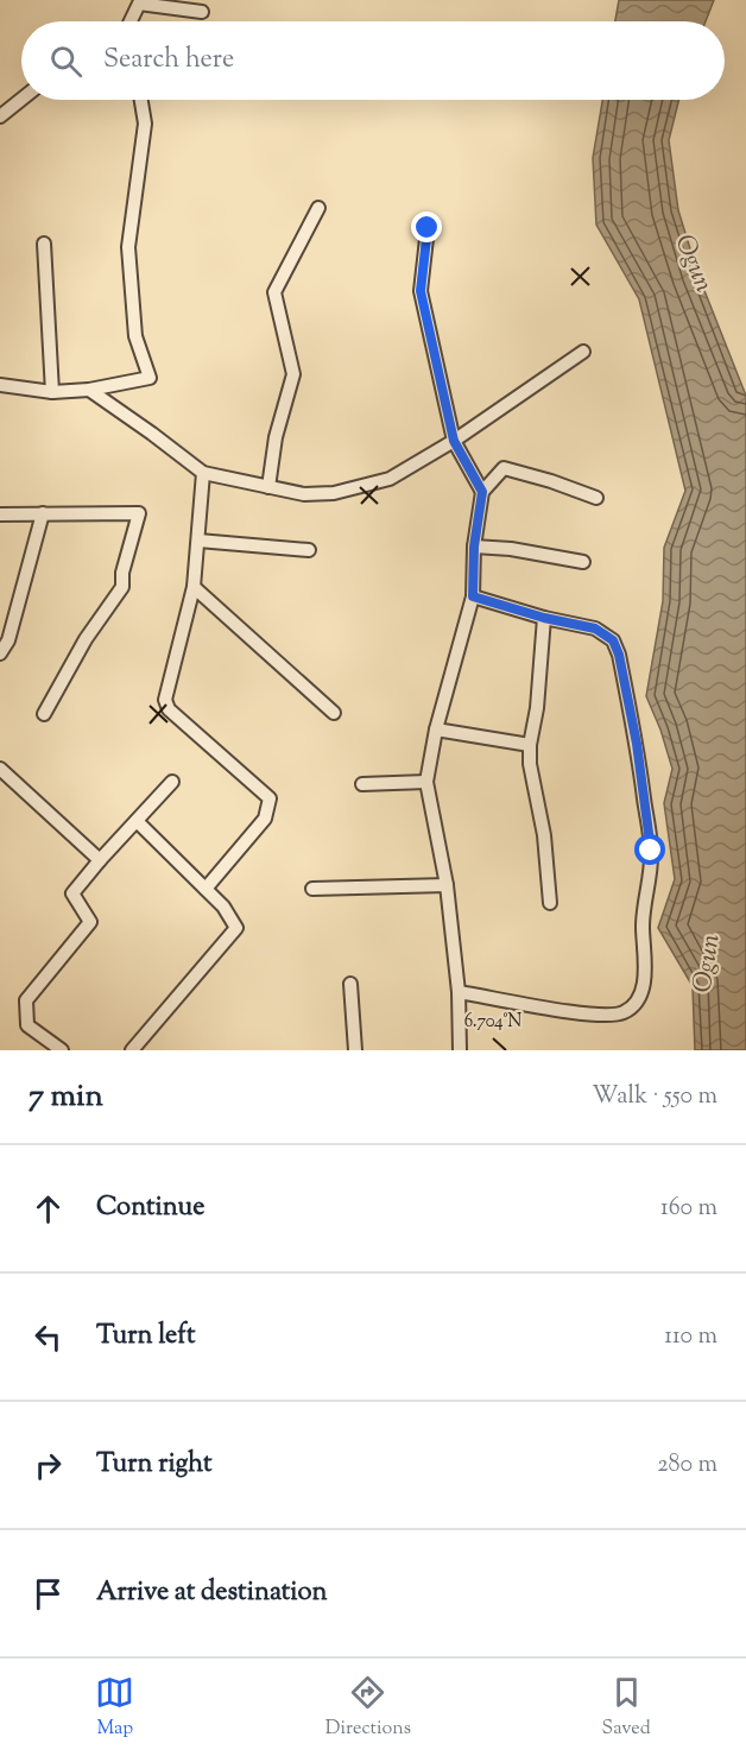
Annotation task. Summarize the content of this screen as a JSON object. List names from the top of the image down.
{
  "water": ["Ogun"],
  "page": {
    "search": "Search here",
    "heading": ["7 min", "Walk · 550 m"],
    "list": [
      ["Continue", "160 m"],
      ["Turn left", "110 m"],
      ["Turn right", "280 m"],
      "Arrive at destination"
    ],
    "nav": ["Map", "Directions", "Saved"]
  },
  "coordinates": ["6.704°N"]
}
